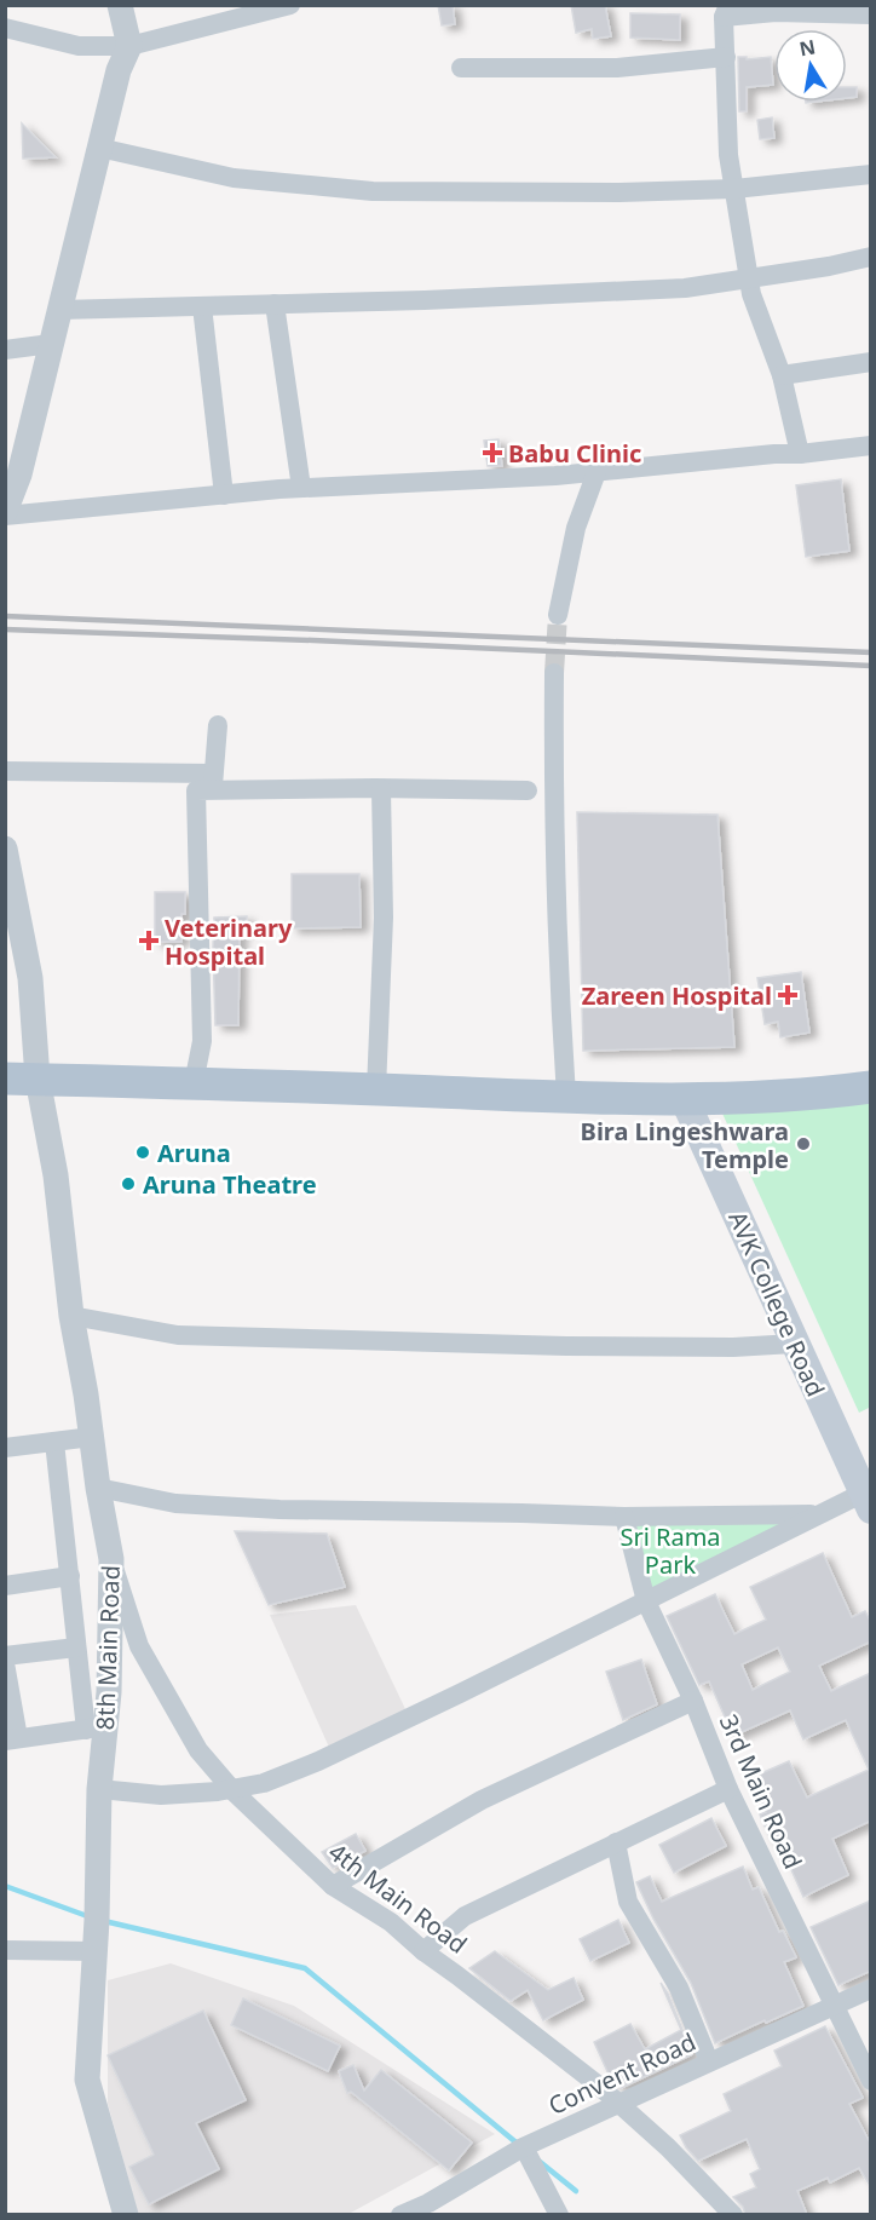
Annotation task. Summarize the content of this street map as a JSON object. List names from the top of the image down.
{
  "streets": {
    "main road": ["AVK College Road"],
    "street": [
      "8th Main Road",
      "3rd Main Road",
      "4th Main Road",
      "Convent Road"
    ]
  },
  "crossings": [
    ["8th Main Road", "4th Main Road"],
    ["3rd Main Road", "Convent Road"],
    ["4th Main Road", "Convent Road"]
  ],
  "parks": ["Sri Rama Park"],
  "places": {
    "health": ["Babu Clinic", "Veterinary Hospital", "Zareen Hospital"],
    "other": ["Bira Lingeshwara Temple", "Aruna", "Aruna Theatre"]
  },
  "north": "top"
}
